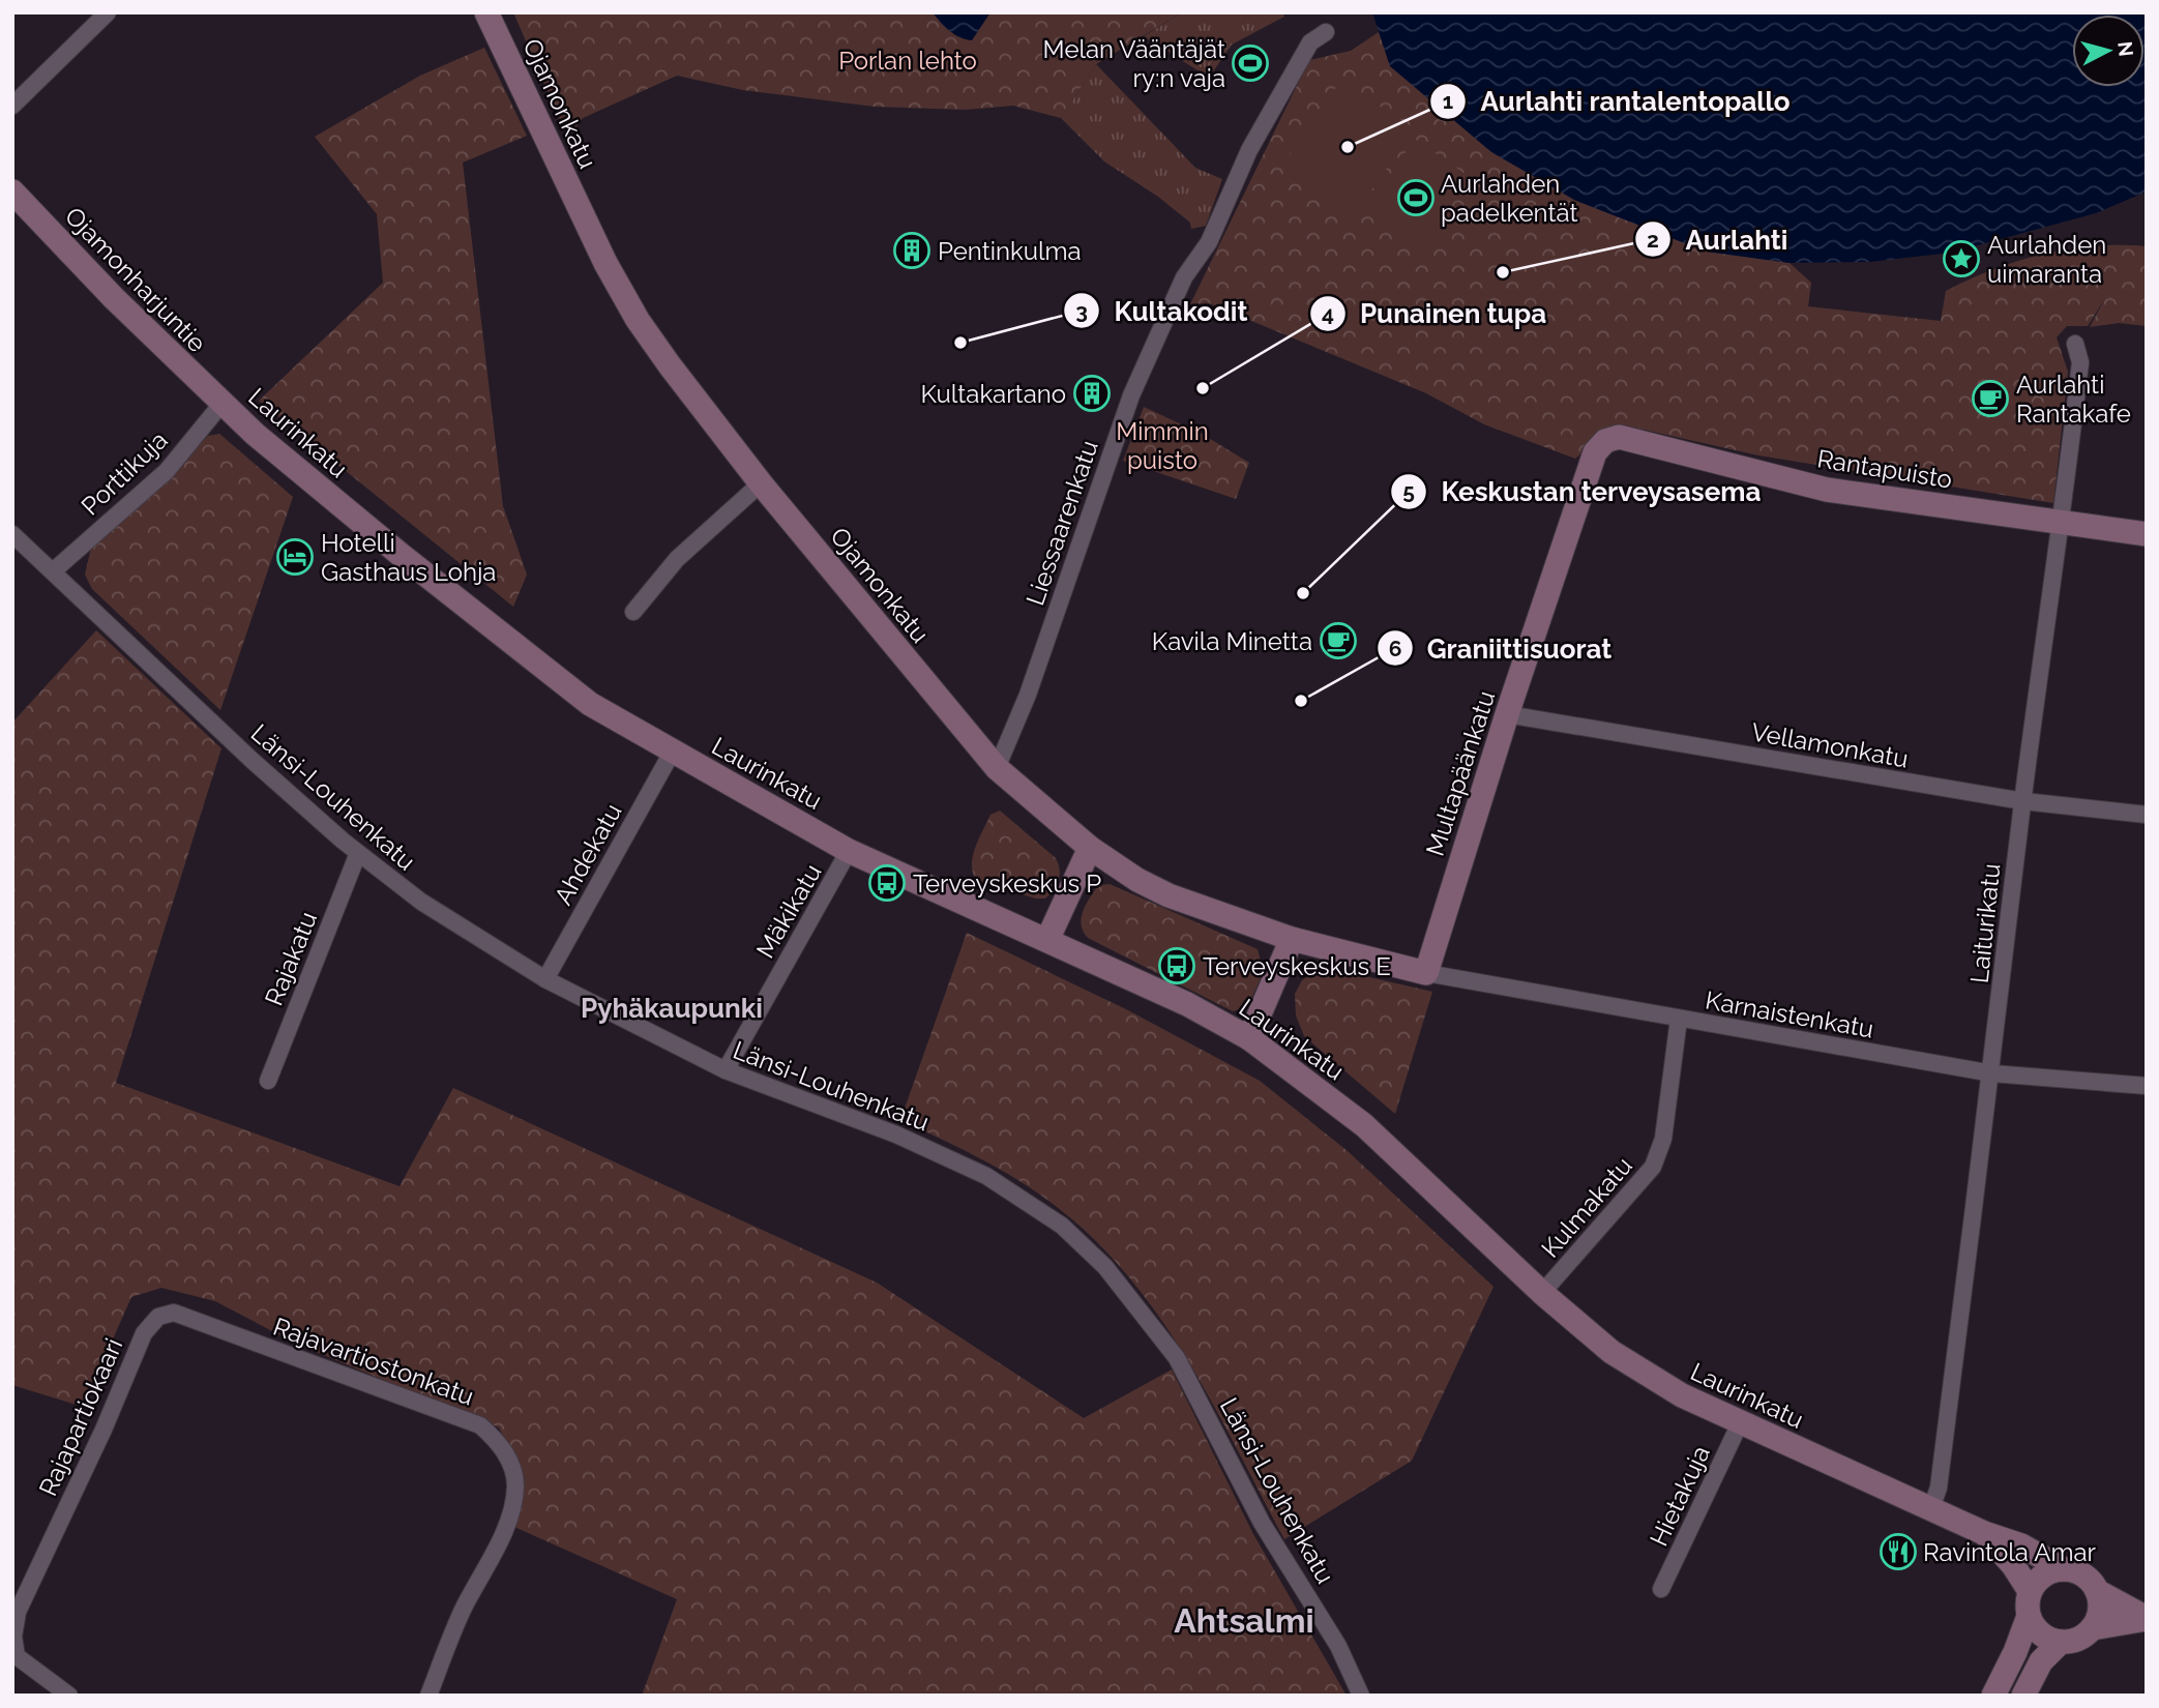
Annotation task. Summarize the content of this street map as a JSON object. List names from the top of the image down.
{
  "streets": {
    "main road": [
      "Ojamonkatu",
      "Ojamonharjuntie",
      "Laurinkatu",
      "Rantapuisto",
      "Multapäänkatu"
    ],
    "street": [
      "Porttikuja",
      "Liessaarenkatu",
      "Vellamonkatu",
      "Länsi-Louhenkatu",
      "Ahdekatu",
      "Mäkikatu",
      "Laiturikatu",
      "Rajakatu",
      "Karnaistenkatu",
      "Kulmakatu",
      "Rajavartiostonkatu",
      "Rajapartiokaari",
      "Hietakuja"
    ]
  },
  "crossings": [
    ["Ojamonkatu", "Liessaarenkatu"],
    ["Ojamonkatu", "Multapäänkatu"],
    ["Ojamonkatu", "Karnaistenkatu"],
    ["Ojamonharjuntie", "Laurinkatu"],
    ["Ojamonharjuntie", "Porttikuja"],
    ["Laurinkatu", "Porttikuja"],
    ["Laurinkatu", "Ahdekatu"],
    ["Laurinkatu", "Mäkikatu"],
    ["Laurinkatu", "Laiturikatu"],
    ["Laurinkatu", "Kulmakatu"],
    ["Laurinkatu", "Hietakuja"],
    ["Rantapuisto", "Multapäänkatu"],
    ["Rantapuisto", "Laiturikatu"],
    ["Porttikuja", "Länsi-Louhenkatu"],
    ["Vellamonkatu", "Multapäänkatu"],
    ["Vellamonkatu", "Laiturikatu"],
    ["Multapäänkatu", "Karnaistenkatu"],
    ["Länsi-Louhenkatu", "Ahdekatu"],
    ["Länsi-Louhenkatu", "Mäkikatu"],
    ["Länsi-Louhenkatu", "Rajakatu"],
    ["Laiturikatu", "Karnaistenkatu"],
    ["Karnaistenkatu", "Kulmakatu"],
    ["Rajavartiostonkatu", "Rajapartiokaari"]
  ],
  "districts": ["Pyhäkaupunki", "Ahtsalmi"],
  "parks": ["Porlan lehto", "Mimmin puisto"],
  "places": {
    "sports": ["Melan Vääntäjät ry:n vaja", "Aurlahden padelkentät"],
    "other": [
      "Aurlahti rantalentopallo",
      "Aurlahti",
      "Kultakodit",
      "Punainen tupa",
      "Keskustan terveysasema",
      "Graniittisuorat"
    ],
    "building": ["Pentinkulma", "Kultakartano"],
    "place": ["Aurlahden uimaranta"],
    "cafe": ["Aurlahti Rantakafe", "Kavila Minetta"],
    "hotel": ["Hotelli Gasthaus Lohja"],
    "bus stop": ["Terveyskeskus P", "Terveyskeskus E"],
    "restaurant": ["Ravintola Amar"]
  },
  "north": "right"
}
